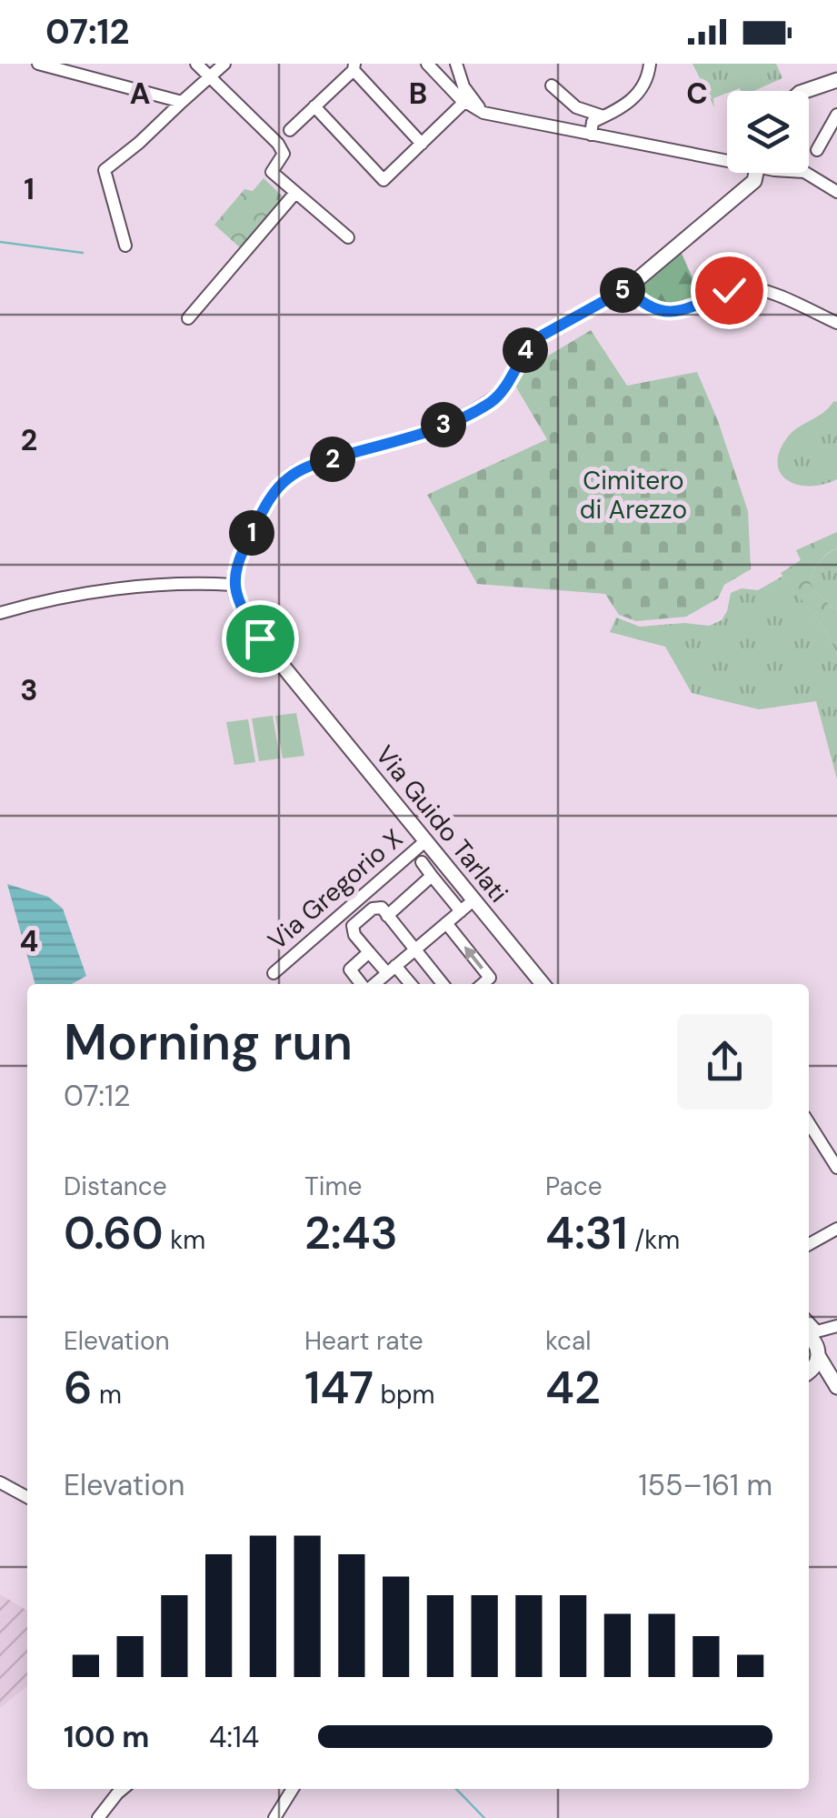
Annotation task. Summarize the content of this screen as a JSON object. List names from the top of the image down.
{
  "streets": {
    "main road": ["Via Guido Tarlati"],
    "street": ["Via Gregorio X"]
  },
  "crossings": [
    ["Via Guido Tarlati", "Via Gregorio X"]
  ],
  "parks": ["Cimitero di Arezzo"],
  "page": {
    "status": "07:12",
    "pins": [
      "5",
      "4",
      "3",
      "2",
      "1"
    ],
    "heading": ["Morning run", "07:12"],
    "stats": [
      ["Distance", "0.60 km"],
      ["Time", "2:43"],
      ["Pace", "4:31 /km"],
      ["Elevation", "6 m"],
      ["Heart rate", "147 bpm"],
      ["kcal", "42"]
    ],
    "chart": ["Elevation", "155–161 m"],
    "list": [
      {
        "name": "100 m",
        "note": "4:14"
      }
    ]
  },
  "grid": {
    "columns": ["A", "B", "C"],
    "rows": [
      "1",
      "2",
      "3",
      "4"
    ]
  }
}
